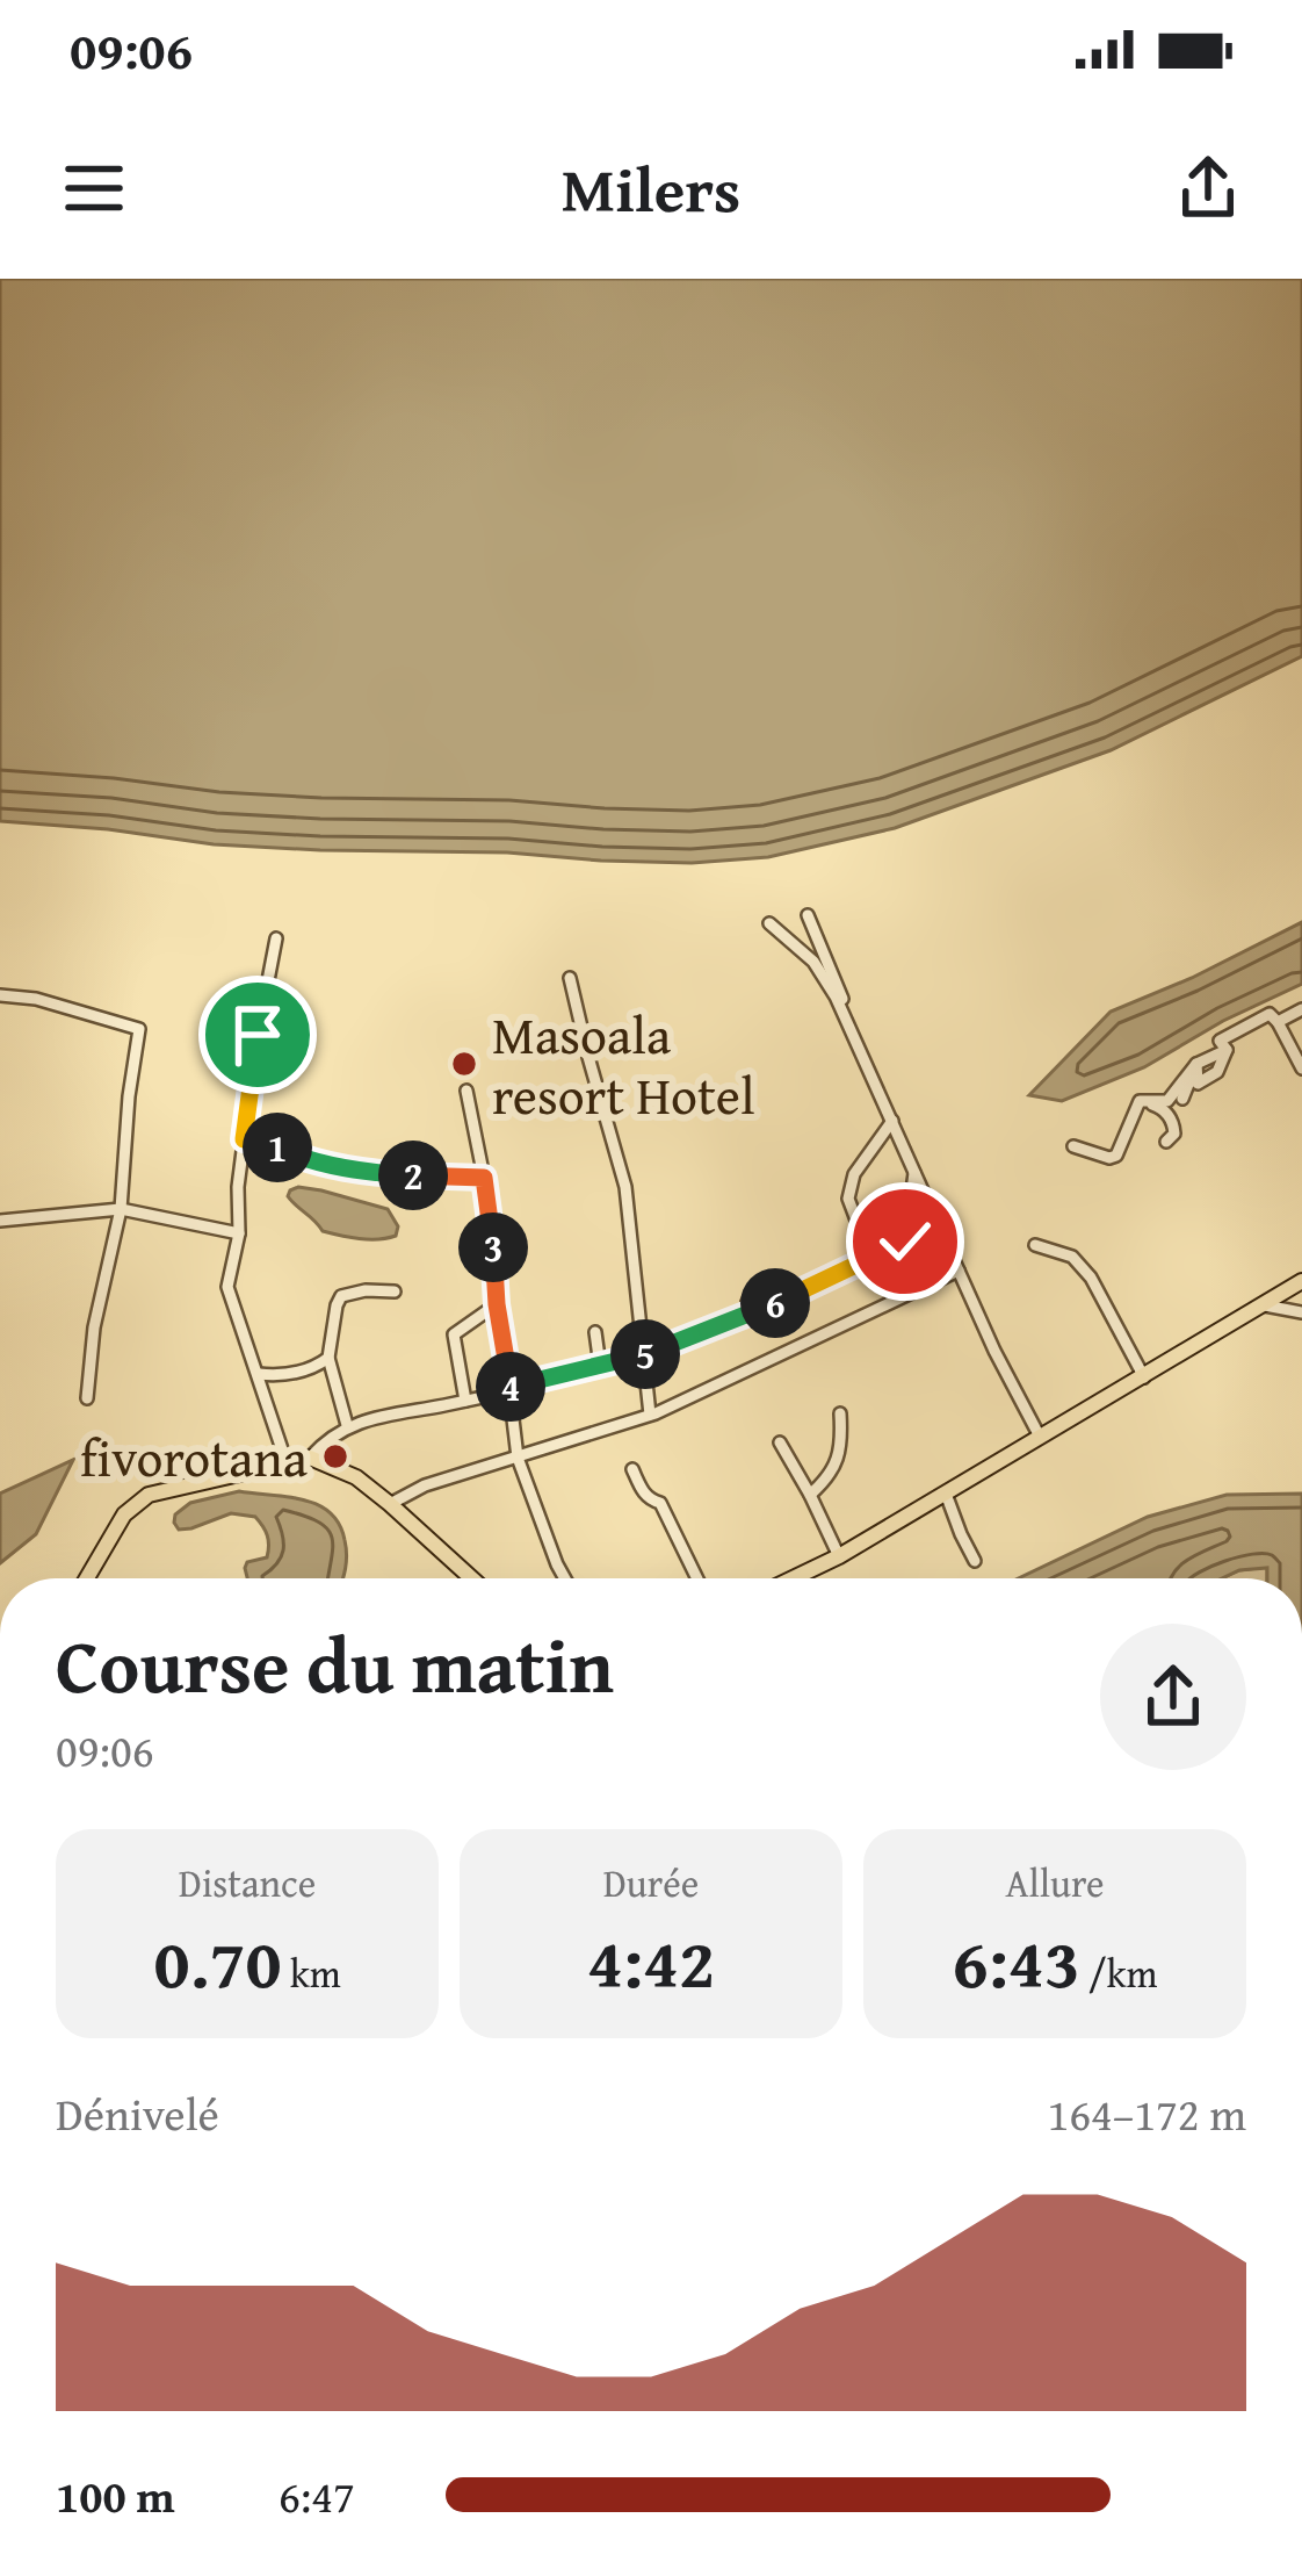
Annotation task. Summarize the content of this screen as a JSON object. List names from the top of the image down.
{
  "places": ["Masoala resort Hotel", "fivorotana"],
  "page": {
    "status": "09:06",
    "header": "Milers",
    "pins": [
      "1",
      "2",
      "3",
      "6",
      "5",
      "4"
    ],
    "heading": ["Course du matin", "09:06"],
    "stats": [
      ["Distance", "0.70 km"],
      ["Durée", "4:42"],
      ["Allure", "6:43 /km"]
    ],
    "chart": ["Dénivelé", "164–172 m"],
    "list": [
      {
        "name": "100 m",
        "note": "6:47"
      }
    ]
  }
}
